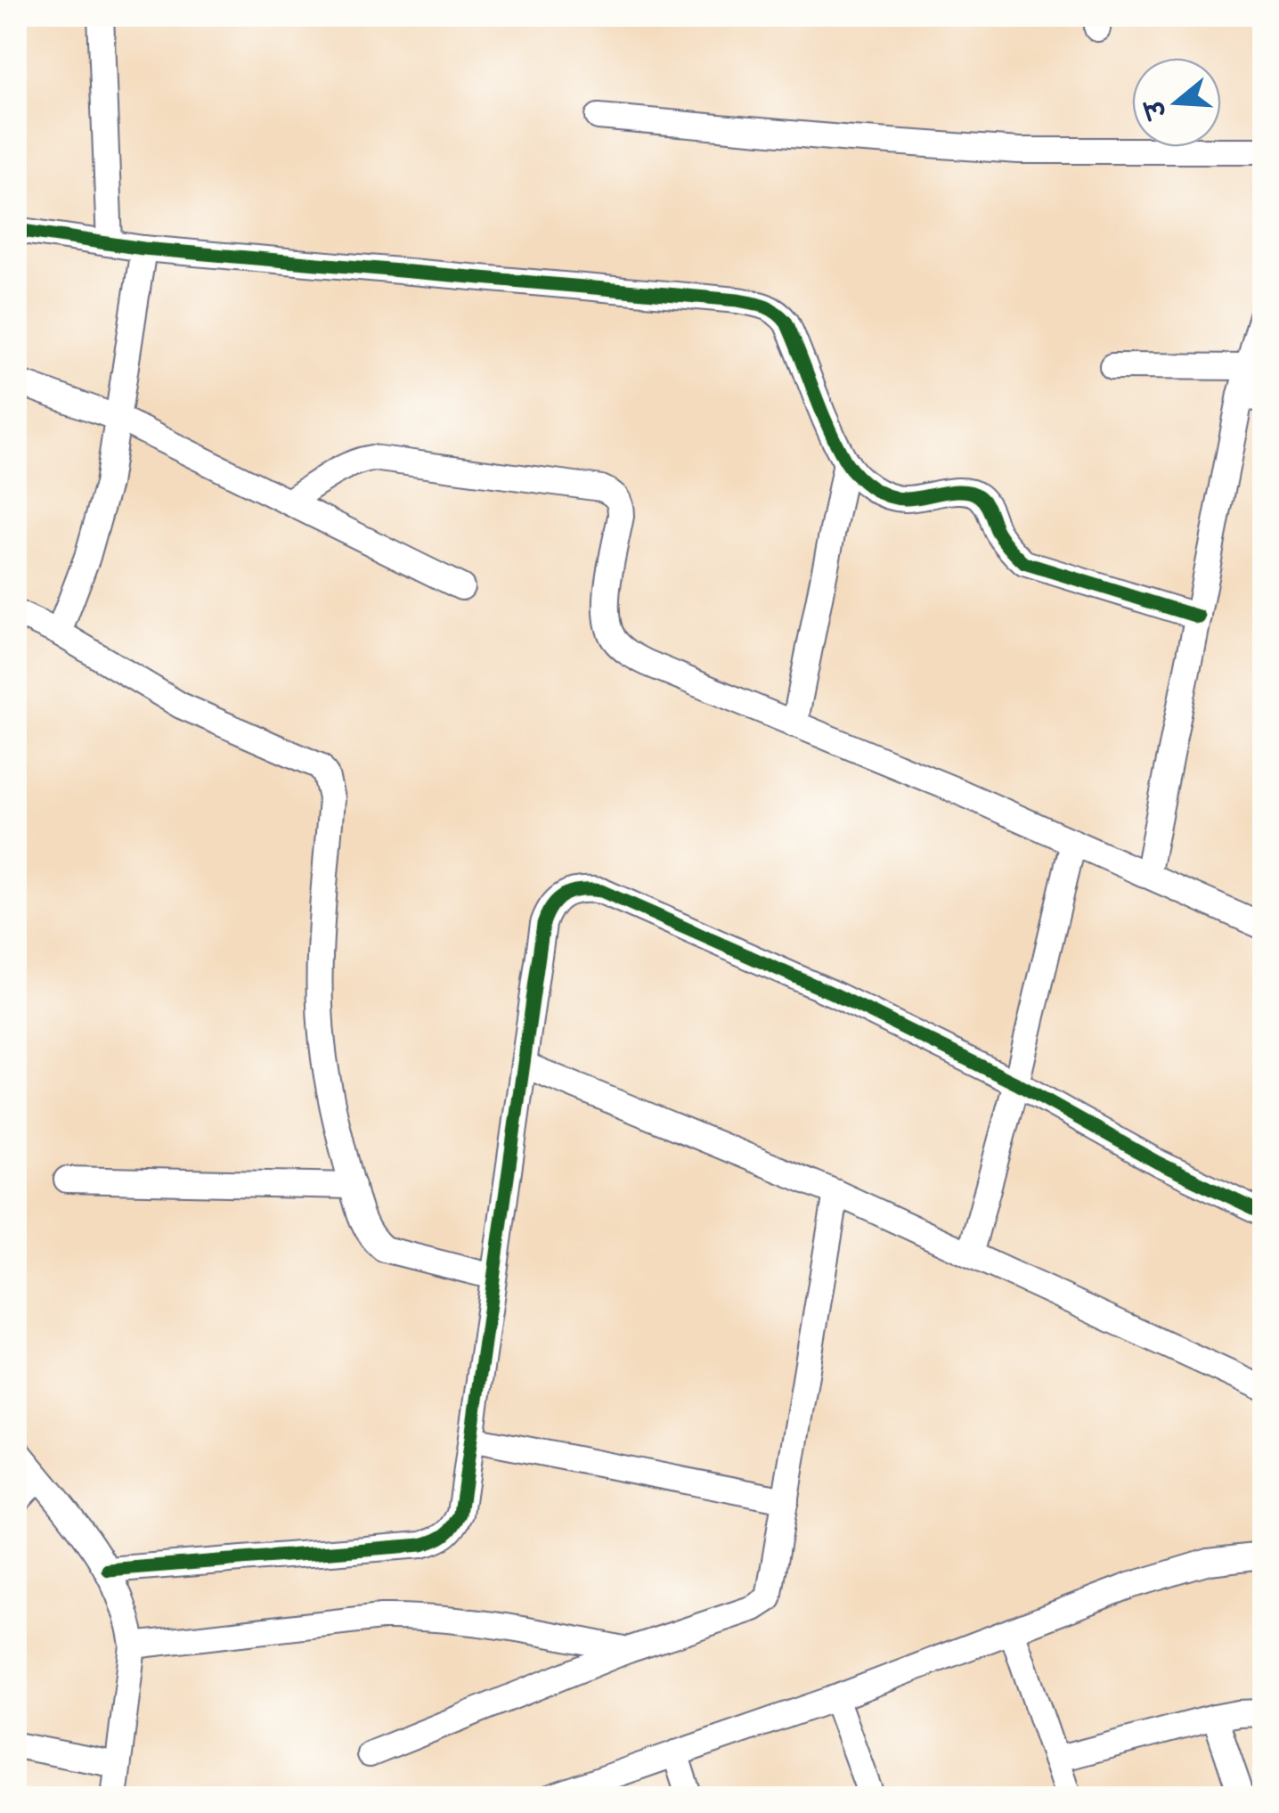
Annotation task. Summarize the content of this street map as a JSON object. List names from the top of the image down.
{
  "north": "left"
}
